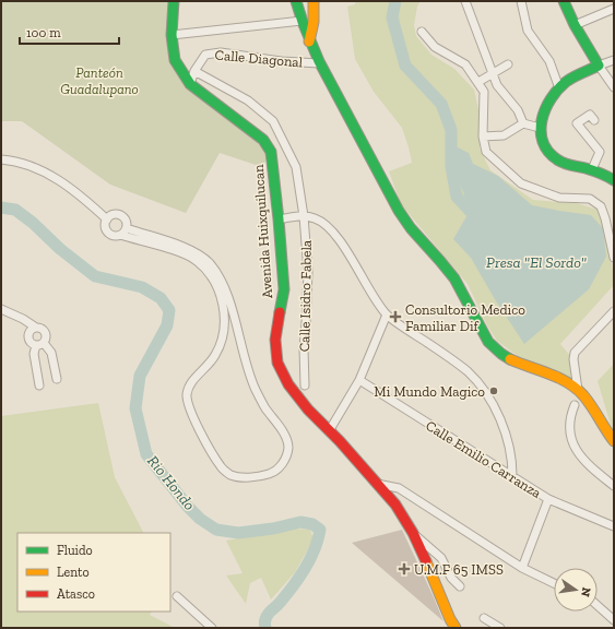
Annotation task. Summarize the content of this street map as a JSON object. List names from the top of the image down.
{
  "streets": {
    "street": [
      "Calle Diagonal",
      "Avenida Huixquilucan",
      "Calle Isidro Fabela",
      "Calle Emilio Carranza"
    ]
  },
  "crossings": [
    ["Calle Diagonal", "Avenida Huixquilucan"],
    ["Calle Diagonal", "Calle Isidro Fabela"]
  ],
  "water": ["Presa \"El Sordo\"", "Rio Hondo"],
  "parks": ["Panteón Guadalupano"],
  "places": {
    "health": ["Consultorio Medico Familiar Dif", "U.M.F 65 IMSS"],
    "other": ["Mi Mundo Magico"]
  },
  "legend": ["Fluido", "Lento", "Atasco"],
  "scale_bar": "100 m",
  "north": "right"
}
